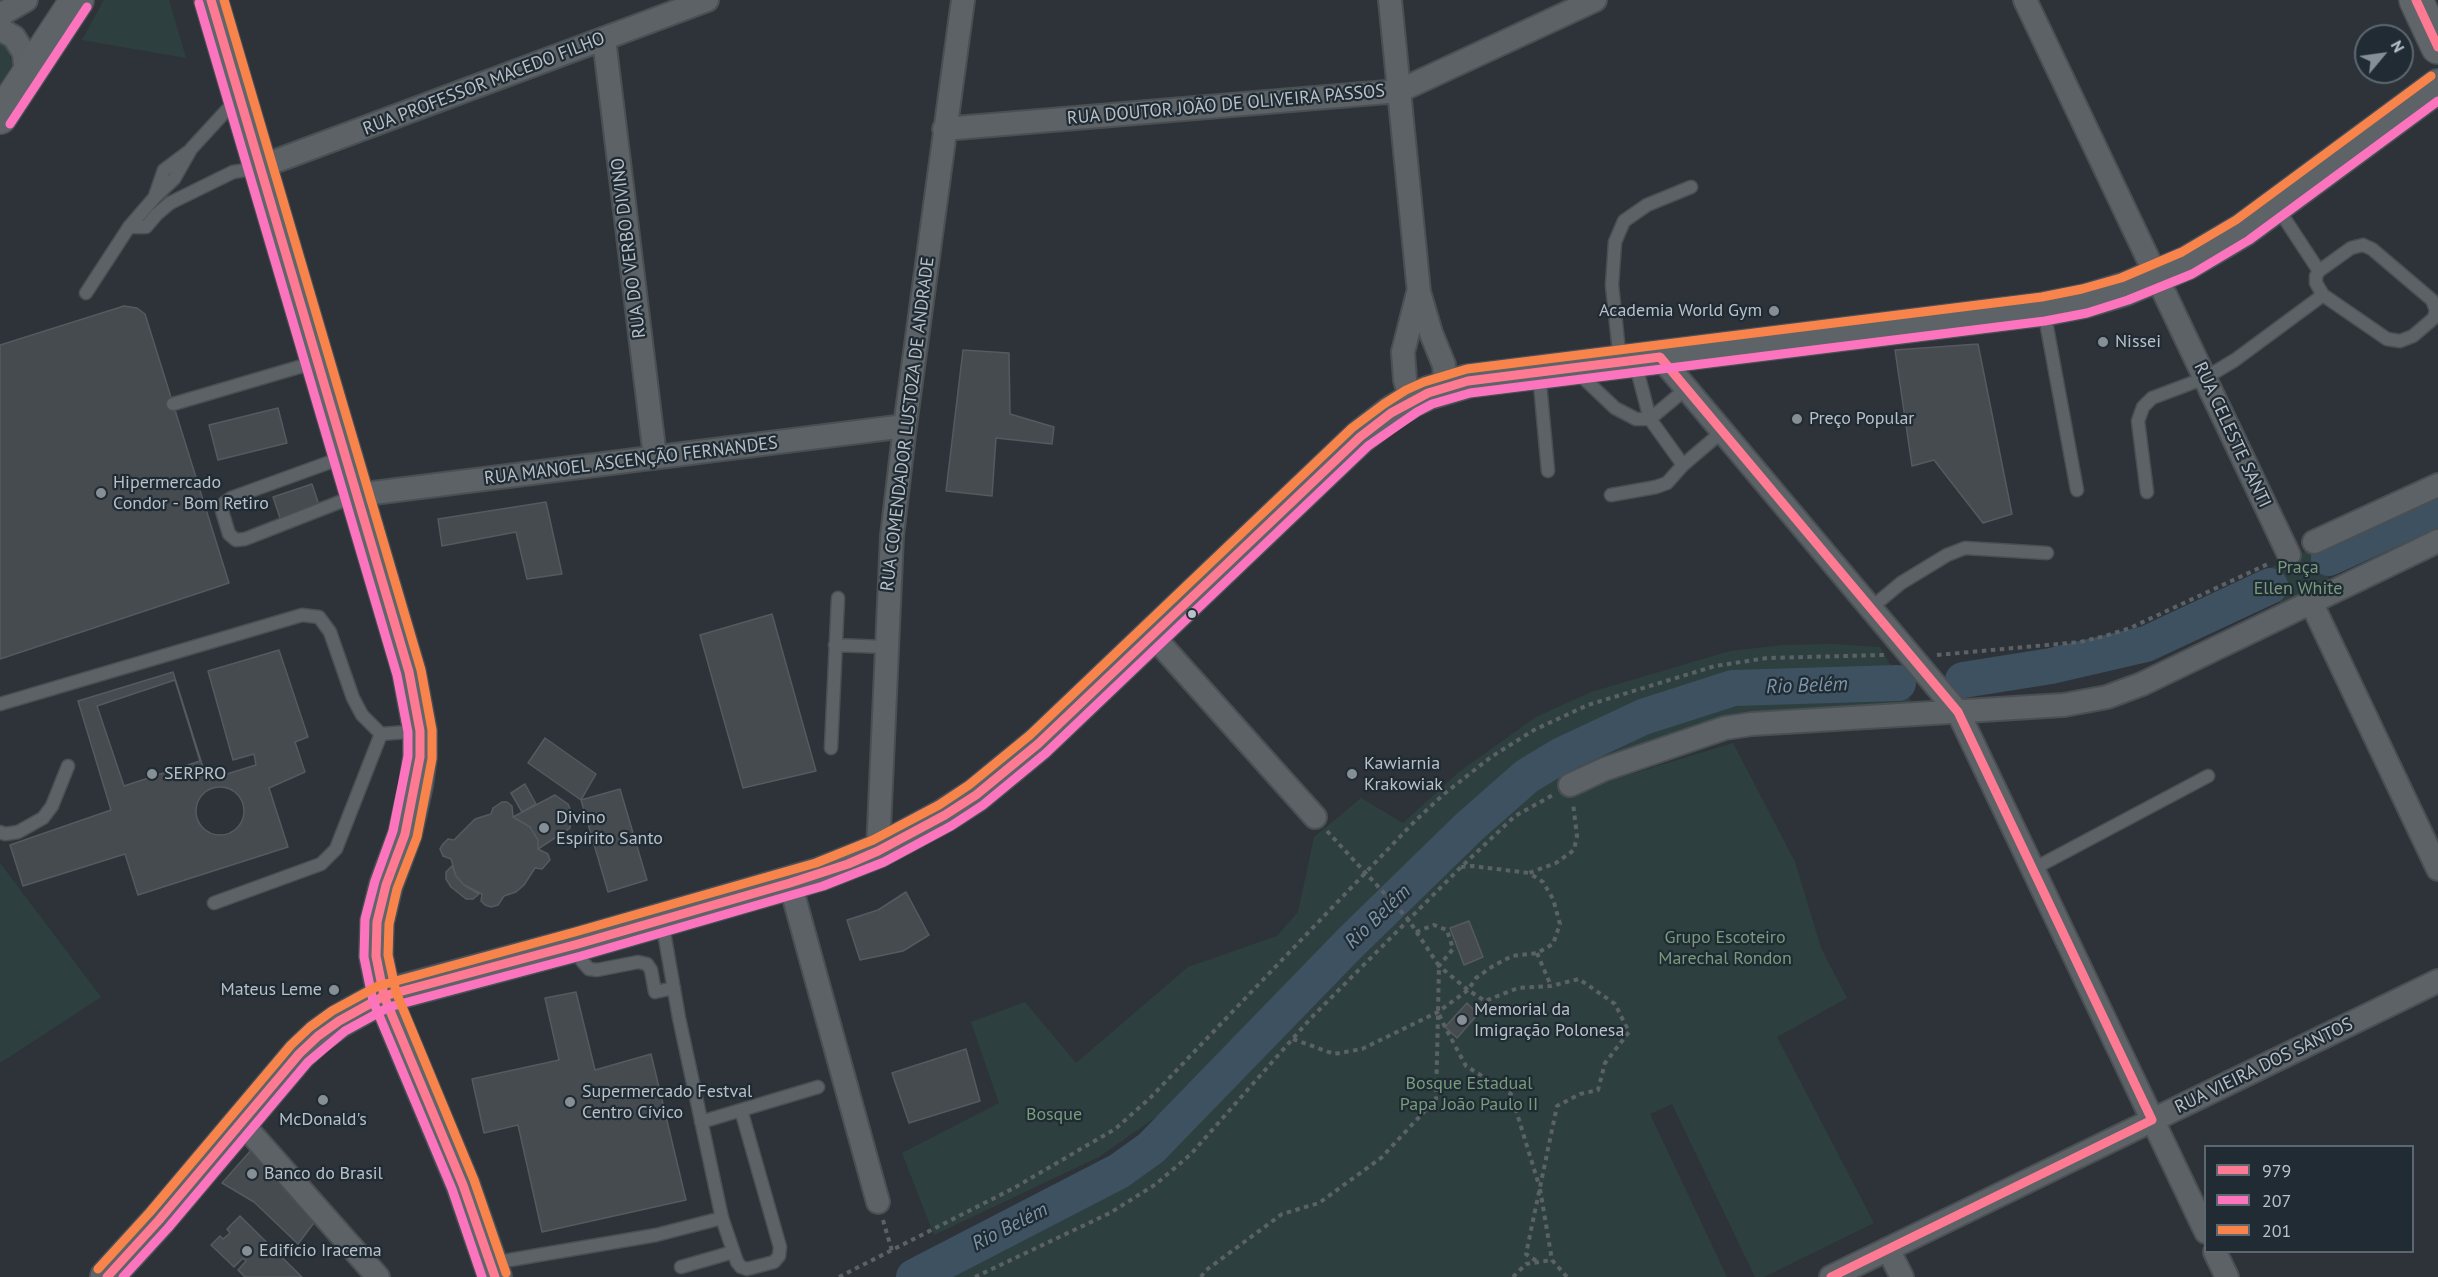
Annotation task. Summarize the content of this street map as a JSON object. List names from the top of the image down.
{
  "streets": {
    "street": [
      "RUA PROFESSOR MACEDO FILHO",
      "RUA DOUTOR JOÃO DE OLIVEIRA PASSOS",
      "RUA DO VERBO DIVINO",
      "RUA COMENDADOR LUSTOZA DE ANDRADE",
      "RUA CELESTE SANTI",
      "RUA MANOEL ASCENÇÃO FERNANDES",
      "RUA VIEIRA DOS SANTOS"
    ]
  },
  "crossings": [
    ["RUA PROFESSOR MACEDO FILHO", "RUA DO VERBO DIVINO"],
    ["RUA DOUTOR JOÃO DE OLIVEIRA PASSOS", "RUA COMENDADOR LUSTOZA DE ANDRADE"],
    ["RUA DO VERBO DIVINO", "RUA MANOEL ASCENÇÃO FERNANDES"],
    ["RUA COMENDADOR LUSTOZA DE ANDRADE", "RUA MANOEL ASCENÇÃO FERNANDES"]
  ],
  "water": ["Rio Belém"],
  "parks": [
    "Praça Ellen White",
    "Grupo Escoteiro Marechal Rondon",
    "Bosque Estadual Papa João Paulo II",
    "Bosque"
  ],
  "places": [
    "Academia World Gym",
    "Nissei",
    "Preço Popular",
    "Hipermercado Condor - Bom Retiro",
    "SERPRO",
    "Kawiarnia Krakowiak",
    "Divino Espírito Santo",
    "Mateus Leme",
    "Memorial da Imigração Polonesa",
    "McDonald's",
    "Supermercado Festval Centro Cívico",
    "Banco do Brasil",
    "Edifício Iracema"
  ],
  "lines": ["transit line 979", "transit line 201", "transit line 207"],
  "legend": ["979", "207", "201"],
  "north": "top right"
}
